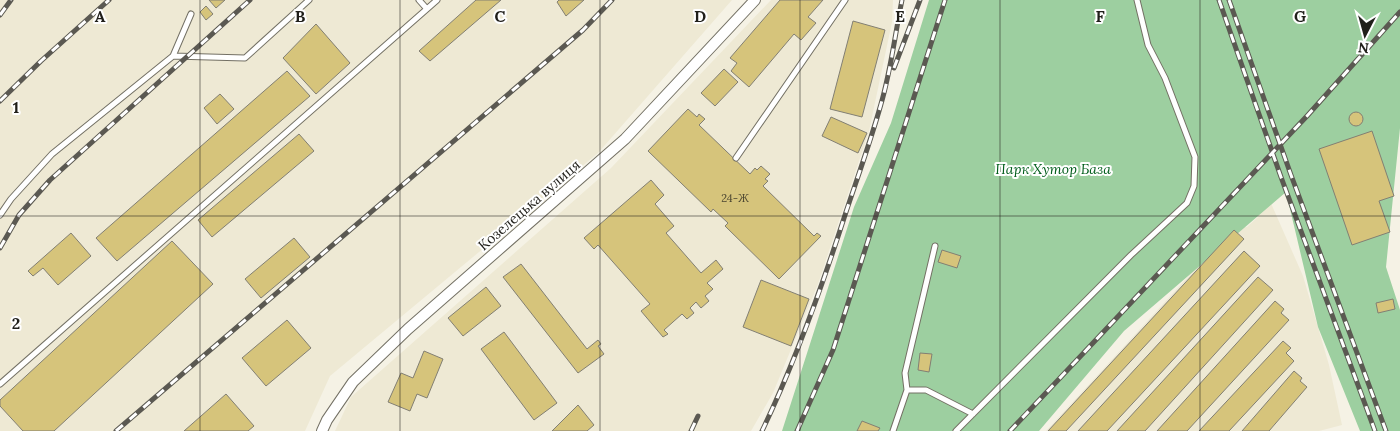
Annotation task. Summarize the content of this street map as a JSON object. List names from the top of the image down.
{
  "streets": {
    "street": ["Козелецька вулиця"]
  },
  "parks": ["Парк Хутор База"],
  "house_numbers": ["24-Ж"],
  "north": "bottom",
  "grid": {
    "columns": [
      "A",
      "B",
      "C",
      "D",
      "E",
      "F",
      "G"
    ],
    "rows": ["1", "2"]
  }
}
